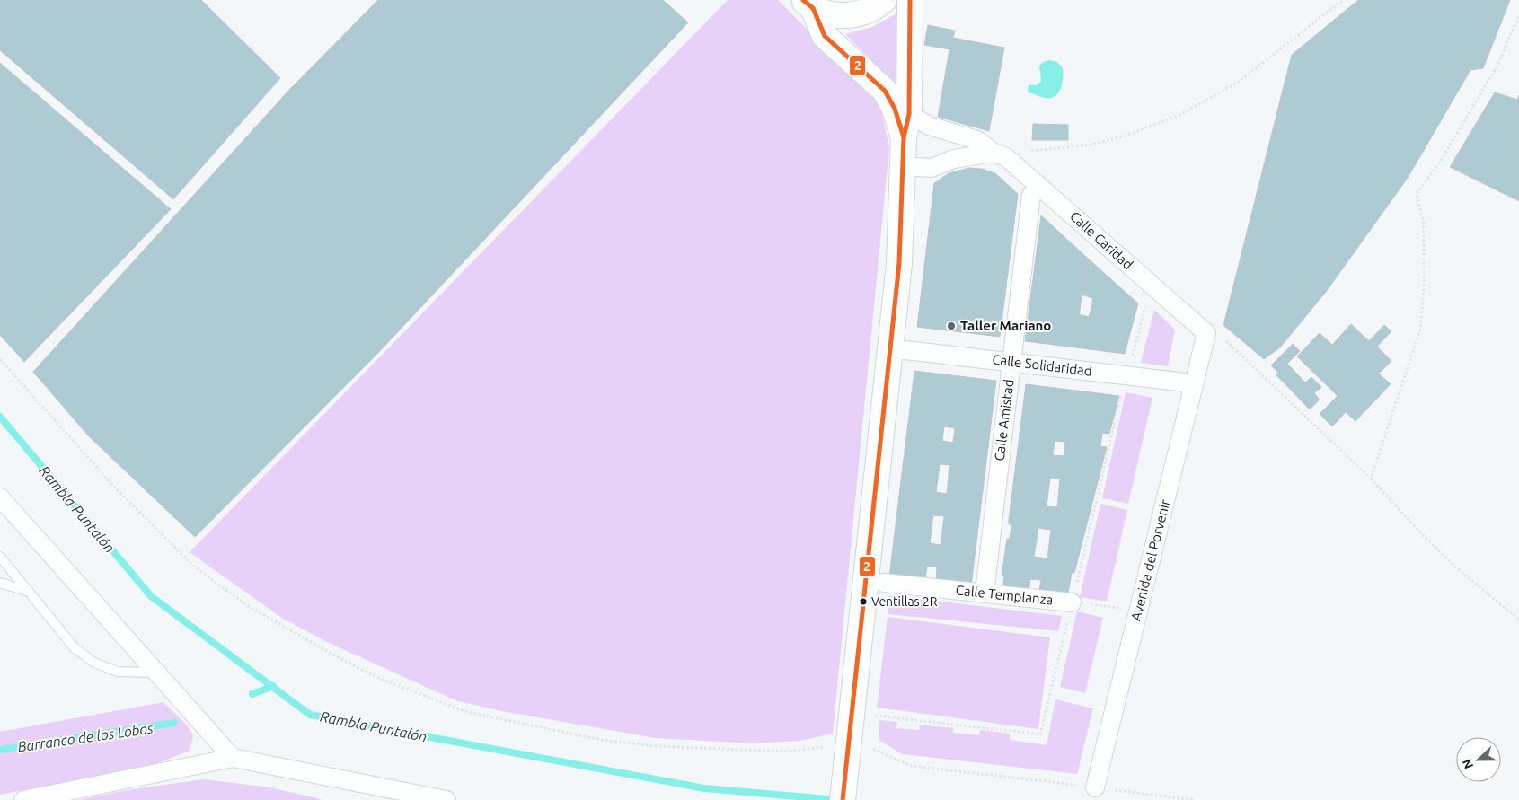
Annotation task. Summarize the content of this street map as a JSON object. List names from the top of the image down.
{
  "streets": {
    "street": [
      "Calle Caridad",
      "Calle Solidaridad",
      "Calle Amistad",
      "Avenida del Porvenir",
      "Calle Templanza"
    ]
  },
  "crossings": [
    ["Calle Caridad", "Avenida del Porvenir"],
    ["Calle Solidaridad", "Calle Amistad"],
    ["Calle Solidaridad", "Avenida del Porvenir"],
    ["Calle Amistad", "Calle Templanza"]
  ],
  "water": ["Rambla Puntalón", "Barranco de los Lobos"],
  "places": ["Taller Mariano", "Ventillas 2R"],
  "lines": ["transit line 2"],
  "north": "left"
}
